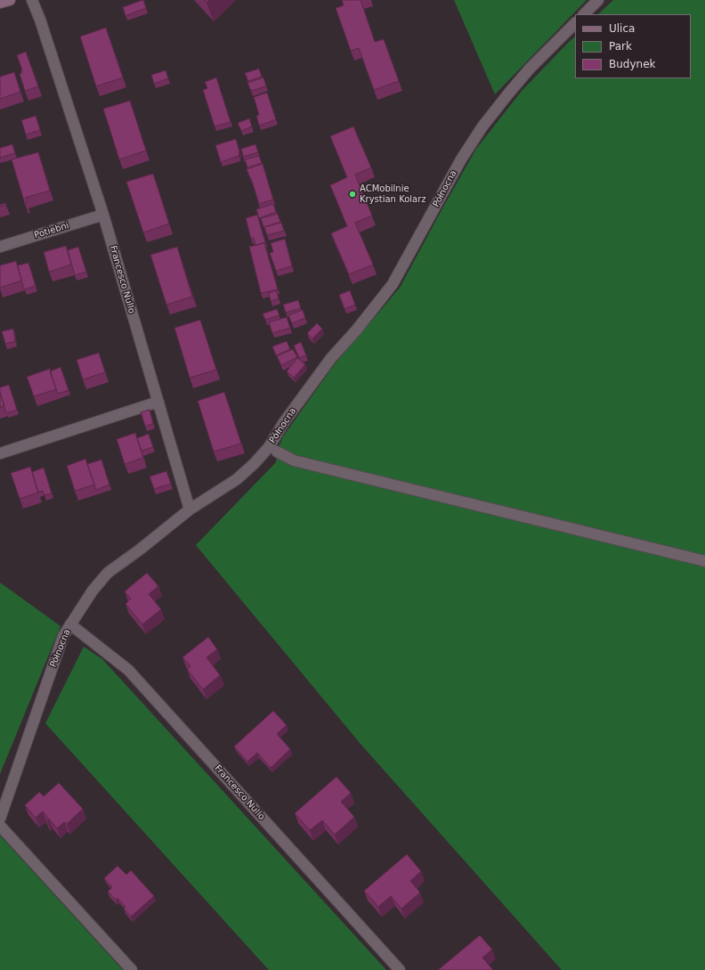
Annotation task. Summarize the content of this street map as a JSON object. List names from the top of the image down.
{
  "streets": {
    "street": ["Północna", "Potiebni", "Francesco Nullo"]
  },
  "crossings": [
    ["Północna", "Francesco Nullo"],
    ["Potiebni", "Francesco Nullo"]
  ],
  "places": ["ACMobilnie Krystian Kolarz"],
  "legend": ["Ulica", "Park", "Budynek"]
}
